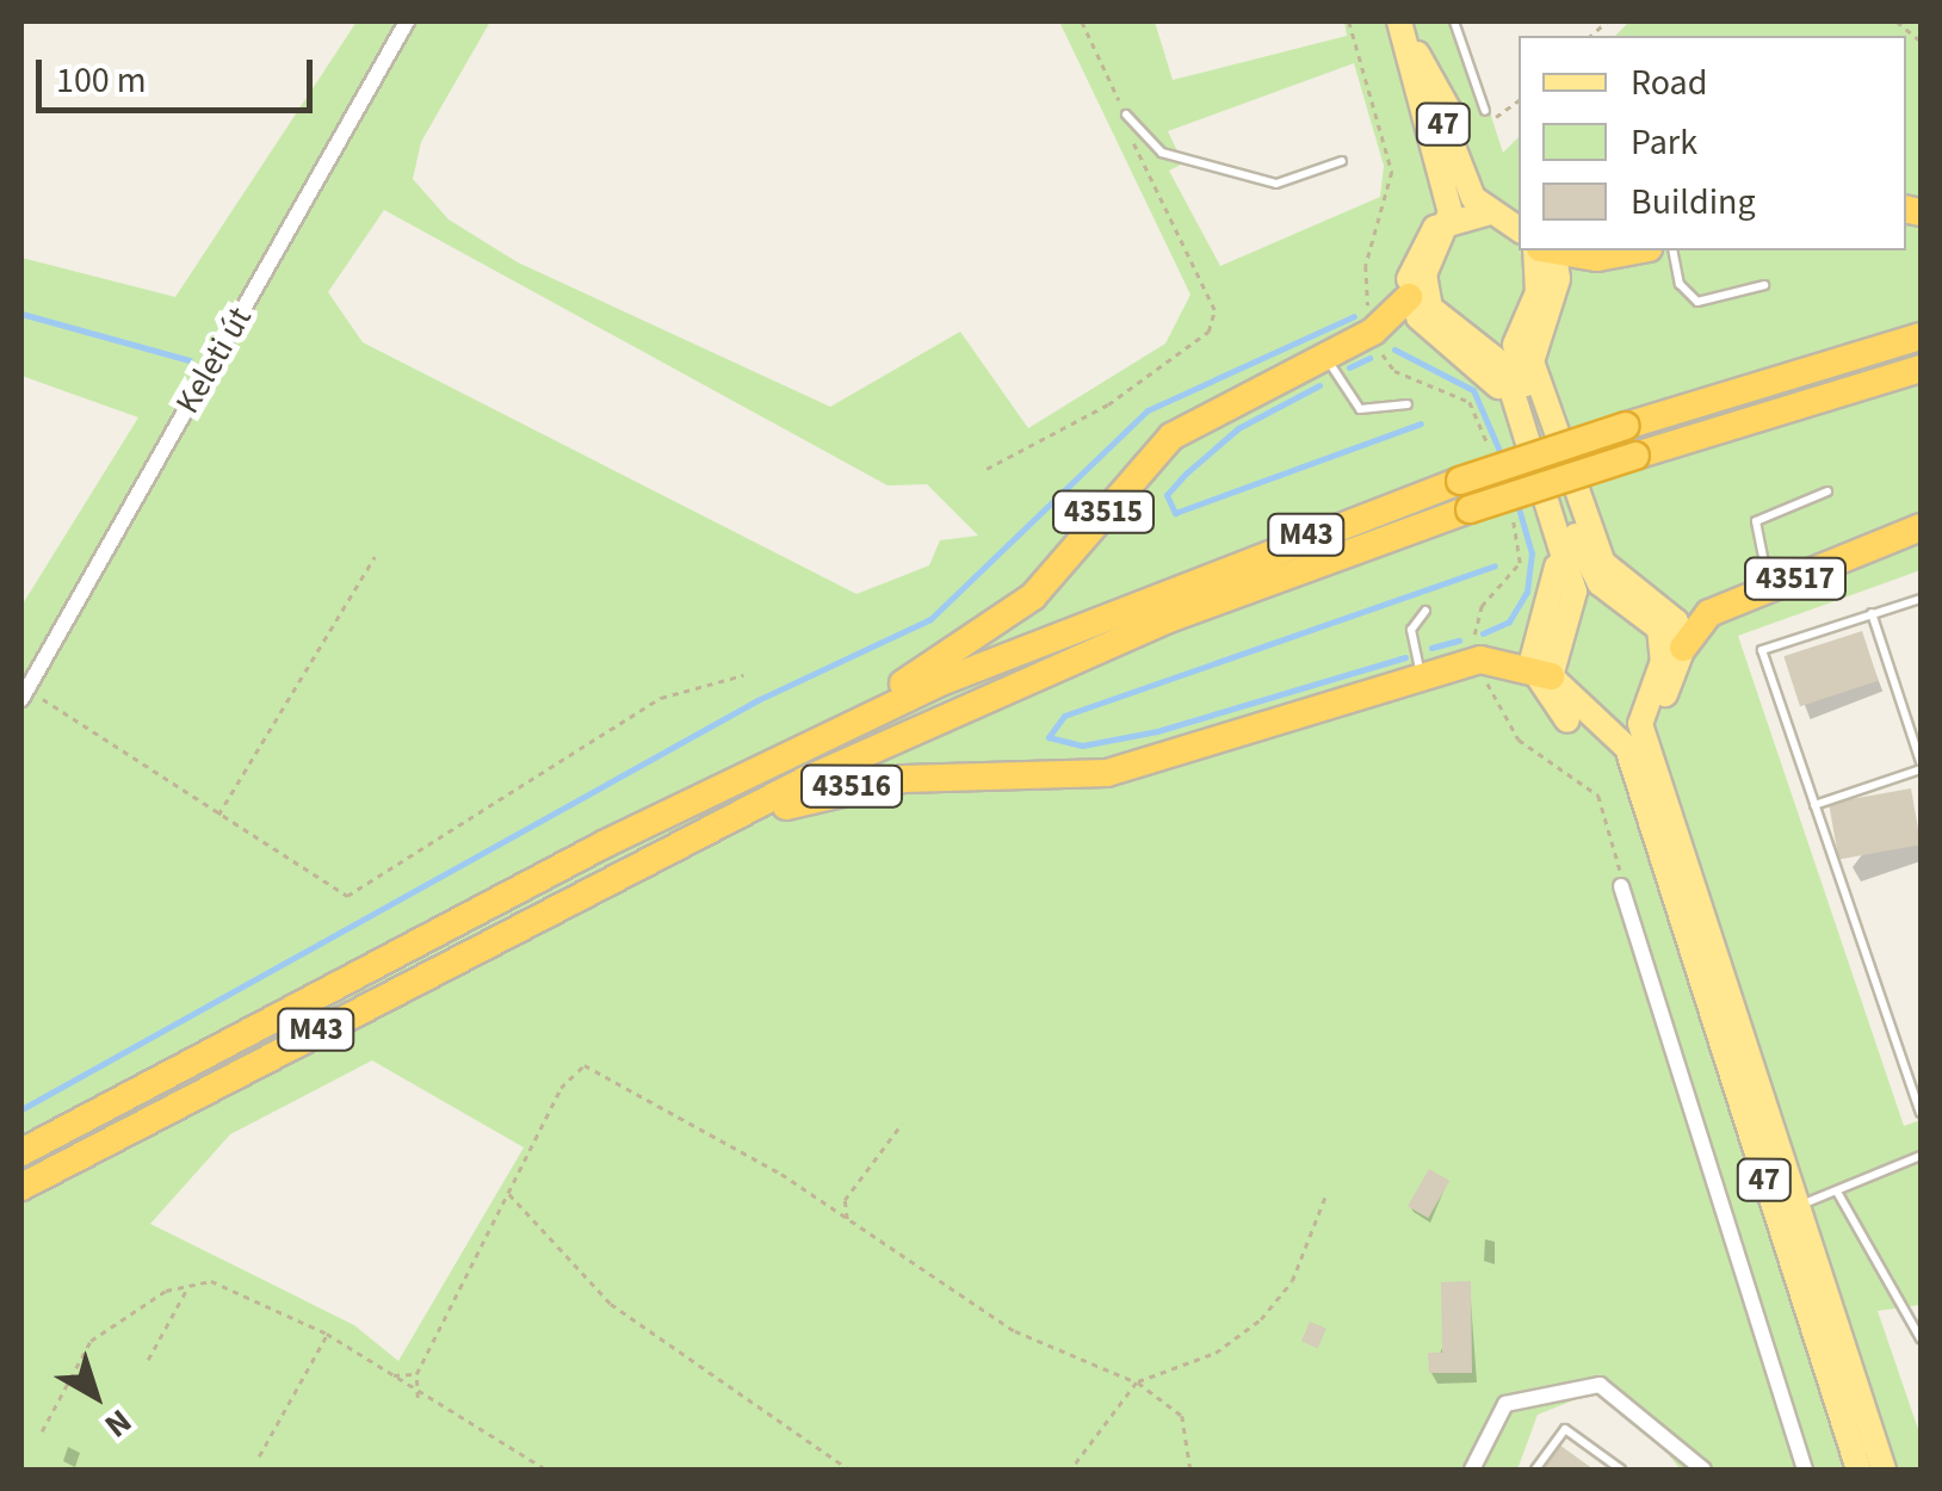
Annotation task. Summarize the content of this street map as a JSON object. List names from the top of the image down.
{
  "streets": {
    "highway": [
      "43515",
      "M43",
      "43517",
      "43516"
    ],
    "main road": ["47"],
    "street": ["Keleti út"]
  },
  "crossings": [
    ["47", "43516"],
    ["43515", "M43"],
    ["M43", "43516"]
  ],
  "legend": ["Road", "Park", "Building"],
  "scale_bar": "100 m",
  "north": "bottom right"
}
